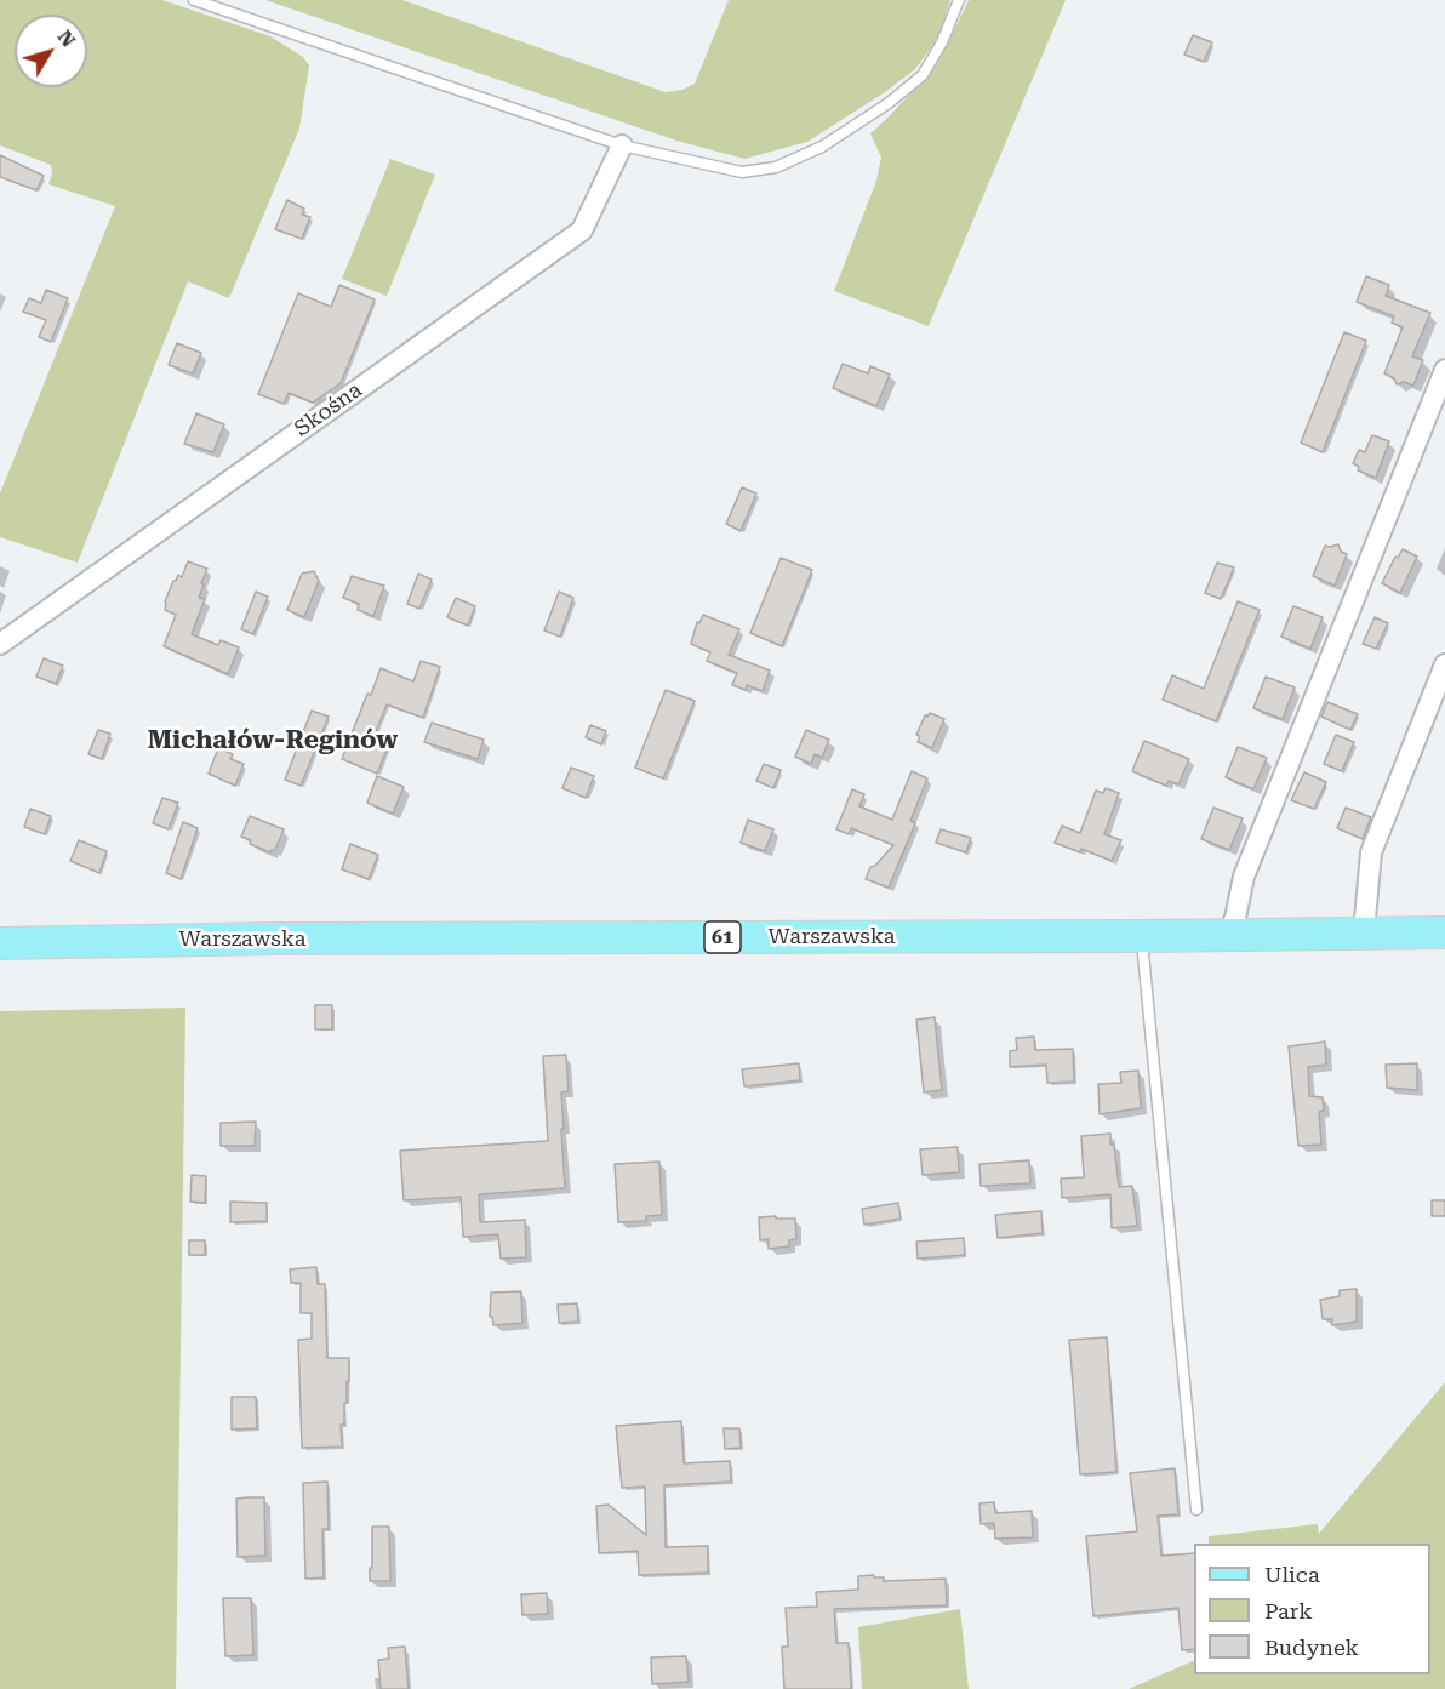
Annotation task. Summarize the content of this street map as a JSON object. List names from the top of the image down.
{
  "streets": {
    "main road": ["61", "Warszawska"],
    "street": ["Skośna"]
  },
  "districts": ["Michałów-Reginów"],
  "legend": ["Ulica", "Park", "Budynek"],
  "north": "top right"
}
